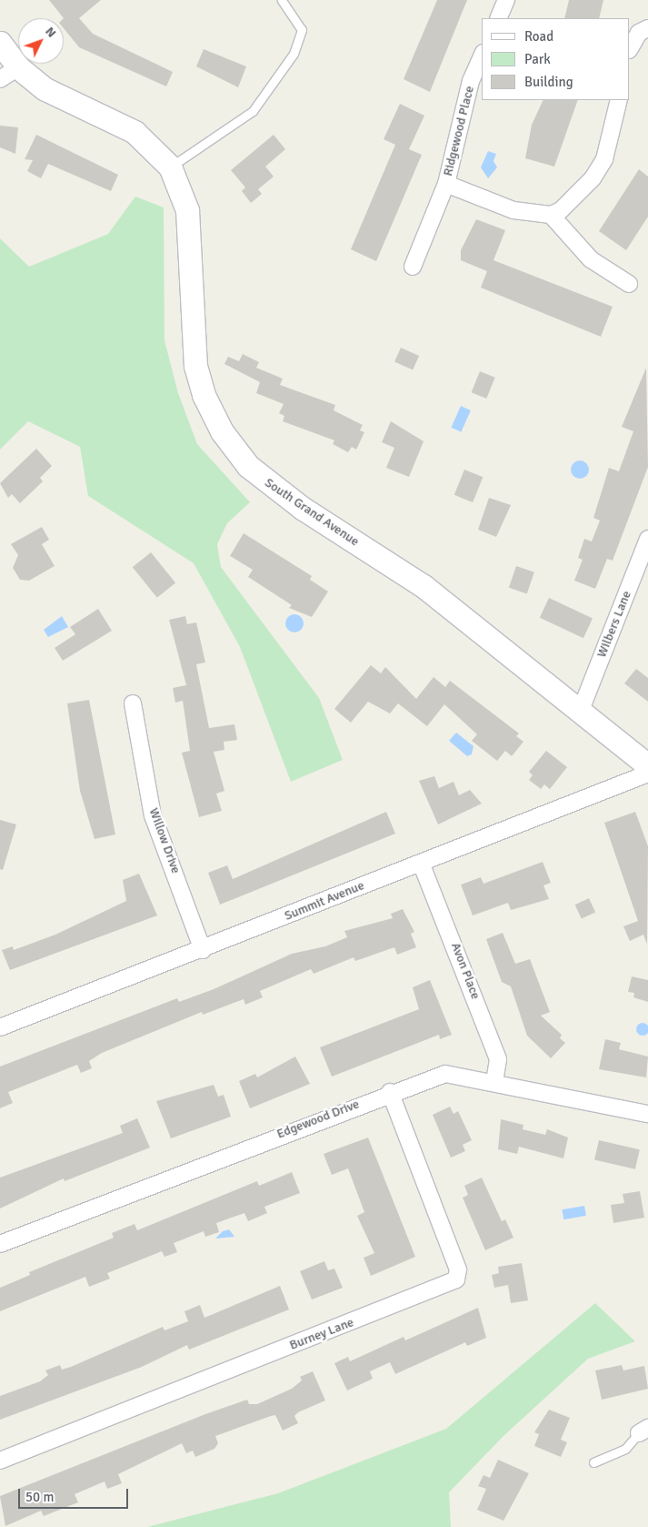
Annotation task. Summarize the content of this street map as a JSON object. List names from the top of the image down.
{
  "streets": {
    "main road": ["South Grand Avenue"],
    "street": [
      "Ridgewood Place",
      "Wilbers Lane",
      "Willow Drive",
      "Summit Avenue",
      "Avon Place",
      "Edgewood Drive",
      "Burney Lane"
    ]
  },
  "crossings": [
    ["South Grand Avenue", "Wilbers Lane"],
    ["Willow Drive", "Summit Avenue"],
    ["Summit Avenue", "Avon Place"],
    ["Avon Place", "Edgewood Drive"],
    ["Edgewood Drive", "Burney Lane"]
  ],
  "legend": ["Road", "Park", "Building"],
  "scale_bar": "50 m",
  "north": "top right"
}
